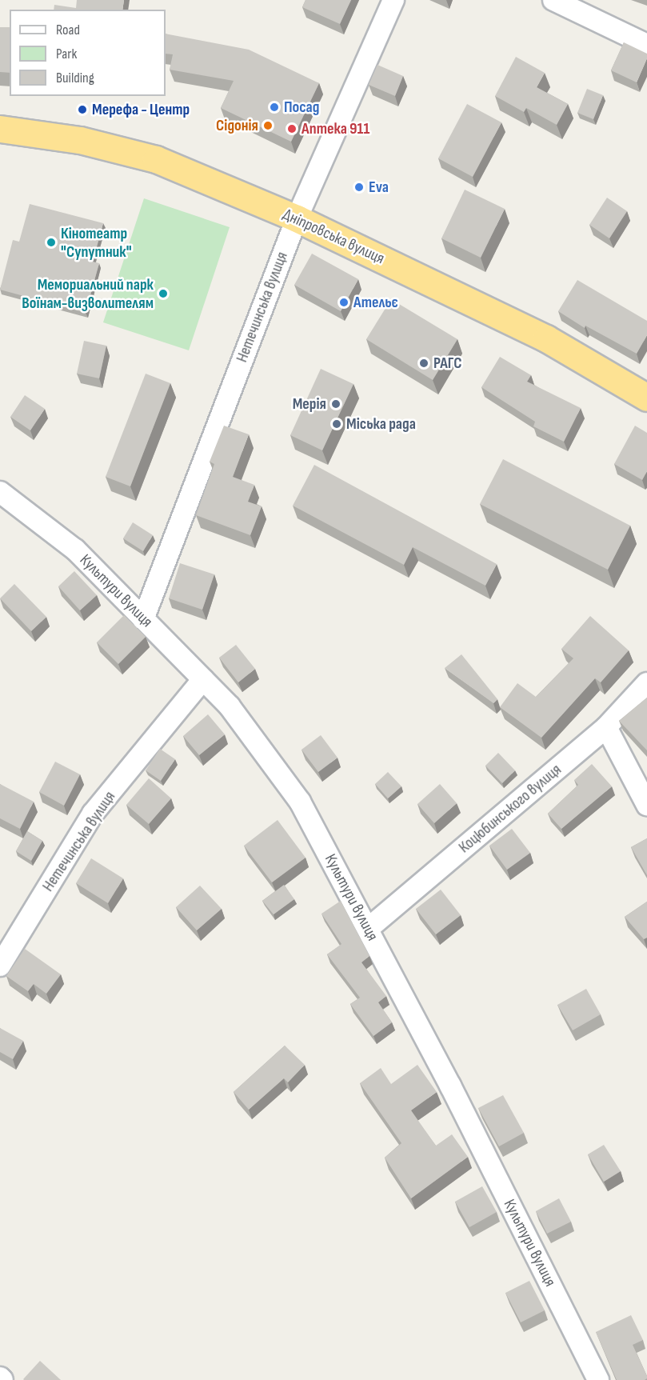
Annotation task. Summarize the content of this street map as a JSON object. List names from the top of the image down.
{
  "streets": {
    "highway": ["Дніпровська вулиця"],
    "street": ["Нетечинська вулиця", "Культури вулиця", "Коцюбинського вулиця"]
  },
  "crossings": [
    ["Дніпровська вулиця", "Нетечинська вулиця"],
    ["Нетечинська вулиця", "Культури вулиця"],
    ["Культури вулиця", "Коцюбинського вулиця"]
  ],
  "places": [
    "Посад",
    "Мерефа - Центр",
    "Сідонія",
    "Аптека 911",
    "Eva",
    "Кінотеатр \"Супутник\"",
    "Мемориальний парк Воїнам-визволителям",
    "Ательє",
    "РАГС",
    "Мерія",
    "Міська рада"
  ],
  "legend": ["Road", "Park", "Building"]
}
